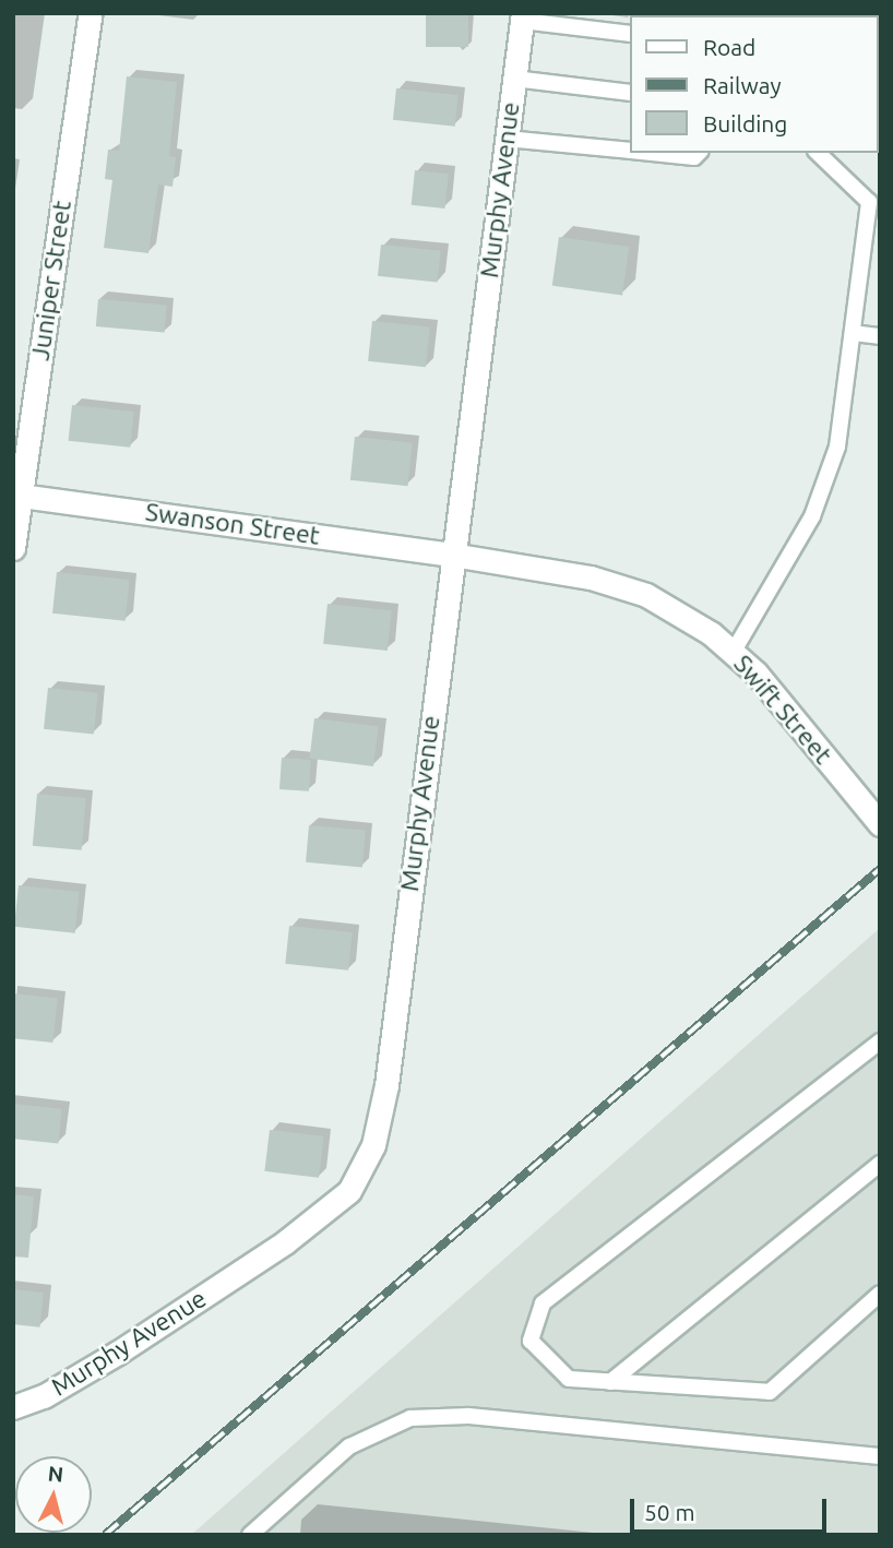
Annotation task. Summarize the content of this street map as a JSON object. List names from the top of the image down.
{
  "streets": {
    "street": [
      "Murphy Avenue",
      "Juniper Street",
      "Swanson Street",
      "Swift Street"
    ]
  },
  "crossings": [
    ["Murphy Avenue", "Swanson Street"],
    ["Murphy Avenue", "Swift Street"],
    ["Juniper Street", "Swanson Street"],
    ["Swanson Street", "Swift Street"]
  ],
  "legend": ["Road", "Railway", "Building"],
  "scale_bar": "50 m",
  "north": "top"
}
